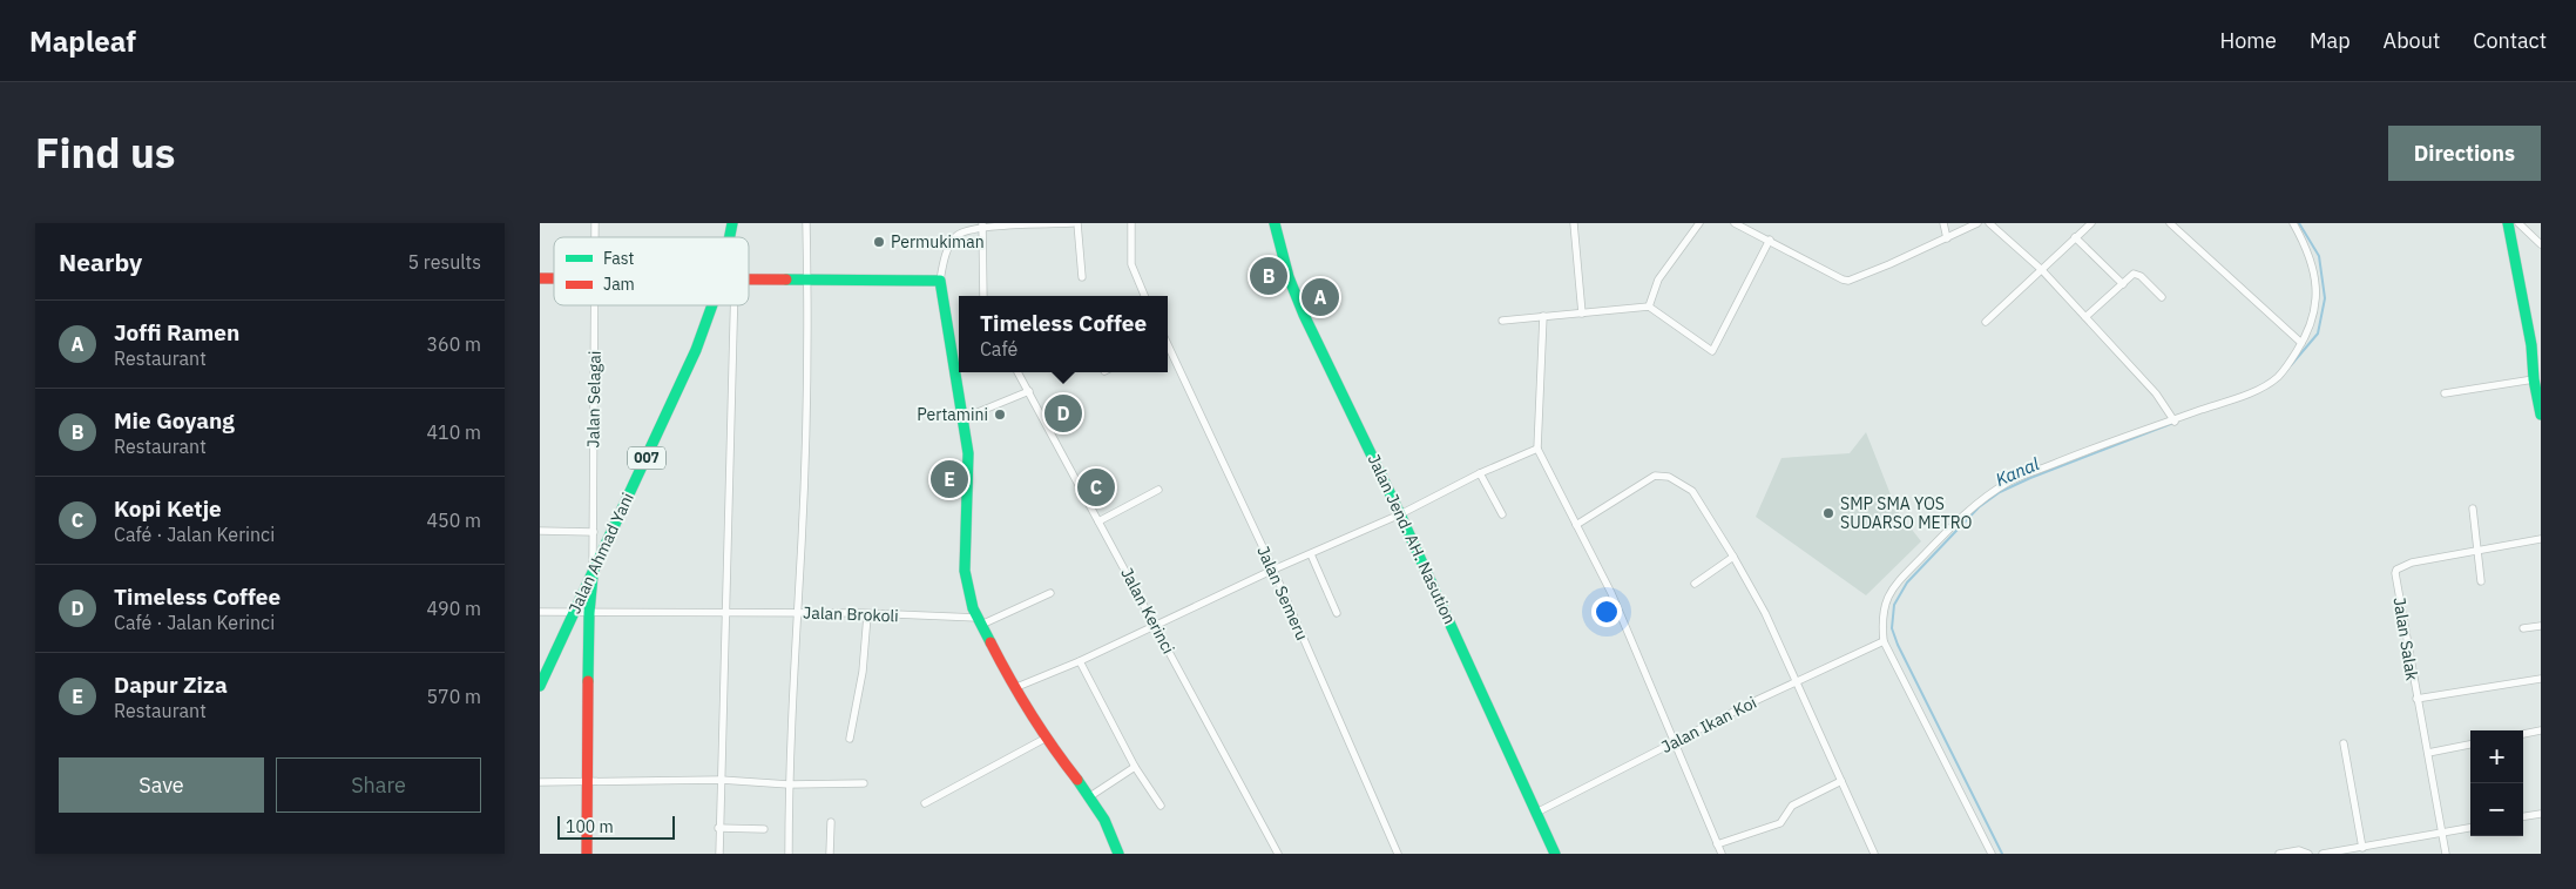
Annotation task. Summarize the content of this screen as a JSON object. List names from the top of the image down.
{
  "streets": {
    "main road": ["007", "Jalan Jend. AH. Nasution", "Jalan Ahmad Yani"],
    "street": [
      "Jalan Selagai",
      "Jalan Semeru",
      "Jalan Kerinci",
      "Jalan Brokoli",
      "Jalan Salak",
      "Jalan Ikan Koi"
    ]
  },
  "crossings": [
    ["Jalan Selagai", "Jalan Ahmad Yani"],
    ["Jalan Jend. AH. Nasution", "Jalan Ikan Koi"],
    ["Jalan Ahmad Yani", "Jalan Brokoli"]
  ],
  "water": ["Kanal"],
  "places": ["Permukiman", "Pertamini", "SMP SMA YOS SUDARSO METRO"],
  "legend": ["Fast", "Jam"],
  "scale_bar": "100 m",
  "page": {
    "header": "Mapleaf",
    "nav": [
      "Home",
      "Map",
      "About",
      "Contact"
    ],
    "title": "Find us",
    "buttons": [
      "Directions",
      ["Save", "Share"]
    ],
    "heading": ["Nearby", "5 results"],
    "pins": [
      "B",
      "A",
      "D",
      "E",
      "C"
    ],
    "popup": ["Timeless Coffee", "Café"],
    "list": [
      {
        "mark": "A",
        "name": "Joffi Ramen",
        "note": "Restaurant",
        "value": "360 m"
      },
      {
        "mark": "B",
        "name": "Mie Goyang",
        "note": "Restaurant",
        "value": "410 m"
      },
      {
        "mark": "C",
        "name": "Kopi Ketje",
        "note": "Café · Jalan Kerinci",
        "value": "450 m"
      },
      {
        "mark": "D",
        "name": "Timeless Coffee",
        "note": "Café · Jalan Kerinci",
        "value": "490 m"
      },
      {
        "mark": "E",
        "name": "Dapur Ziza",
        "note": "Restaurant",
        "value": "570 m"
      }
    ],
    "map_buttons": ["+", "−"],
    "scale": "100 m"
  }
}
